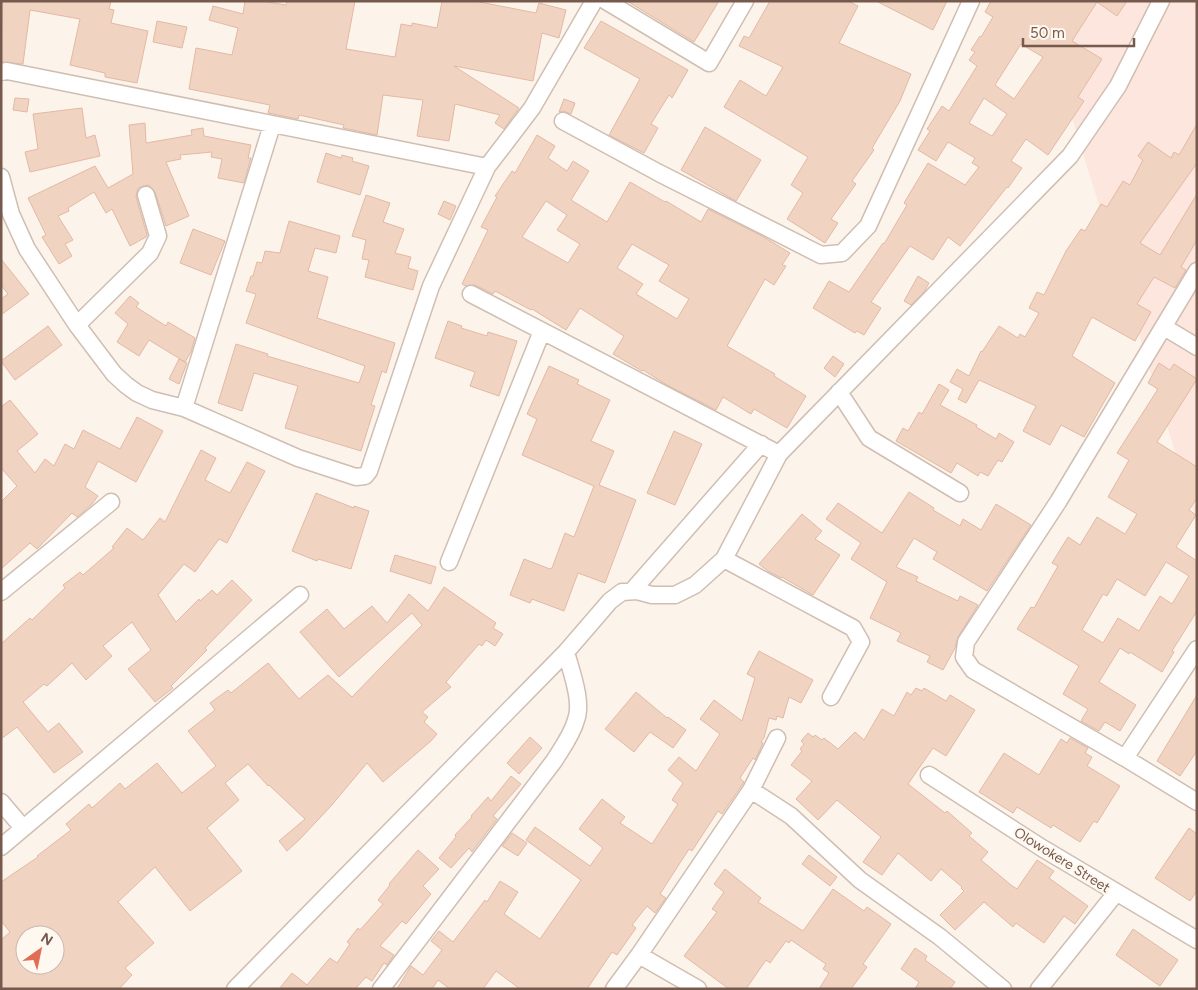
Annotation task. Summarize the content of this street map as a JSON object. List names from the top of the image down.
{
  "streets": {
    "street": ["Olowokere Street"]
  },
  "scale_bar": "50 m",
  "north": "top right"
}
